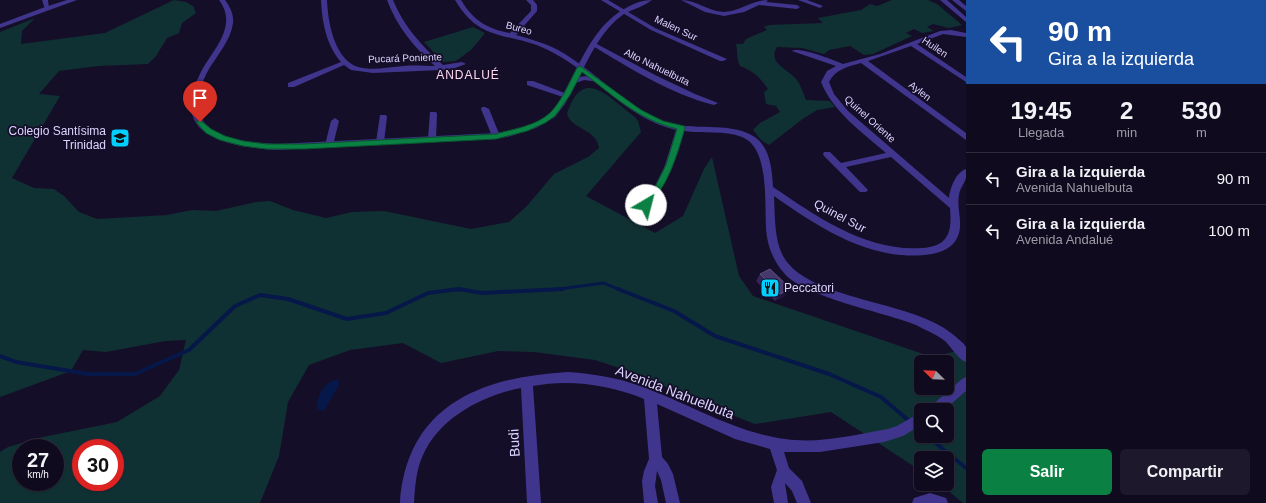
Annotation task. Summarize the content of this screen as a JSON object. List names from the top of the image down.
{
  "streets": {
    "street": [
      "Bureo",
      "Malen Sur",
      "Huilen",
      "Pucará Poniente",
      "Alto Nahuelbuta",
      "Aylen",
      "Quinel Oriente",
      "Quinel Sur",
      "Avenida Nahuelbuta",
      "Budi"
    ]
  },
  "crossings": [
    ["Huilen", "Quinel Oriente"],
    ["Aylen", "Quinel Oriente"],
    ["Quinel Oriente", "Quinel Sur"],
    ["Avenida Nahuelbuta", "Budi"]
  ],
  "districts": ["ANDALUÉ"],
  "places": {
    "school or university": ["Colegio Santísima Trinidad"],
    "restaurant": ["Peccatori"]
  },
  "north": "top left",
  "page": {
    "turn": ["90 m", "Gira a la izquierda"],
    "eta": [
      "19:45",
      "Llegada",
      "2",
      "min",
      "530",
      "m"
    ],
    "list": [
      {
        "name": "Gira a la izquierda",
        "note": "Avenida Nahuelbuta",
        "value": "90 m"
      },
      {
        "name": "Gira a la izquierda",
        "note": "Avenida Andalué",
        "value": "100 m"
      }
    ],
    "speed": "27 km/h",
    "limit": "30",
    "buttons": ["Salir", "Compartir"]
  }
}
